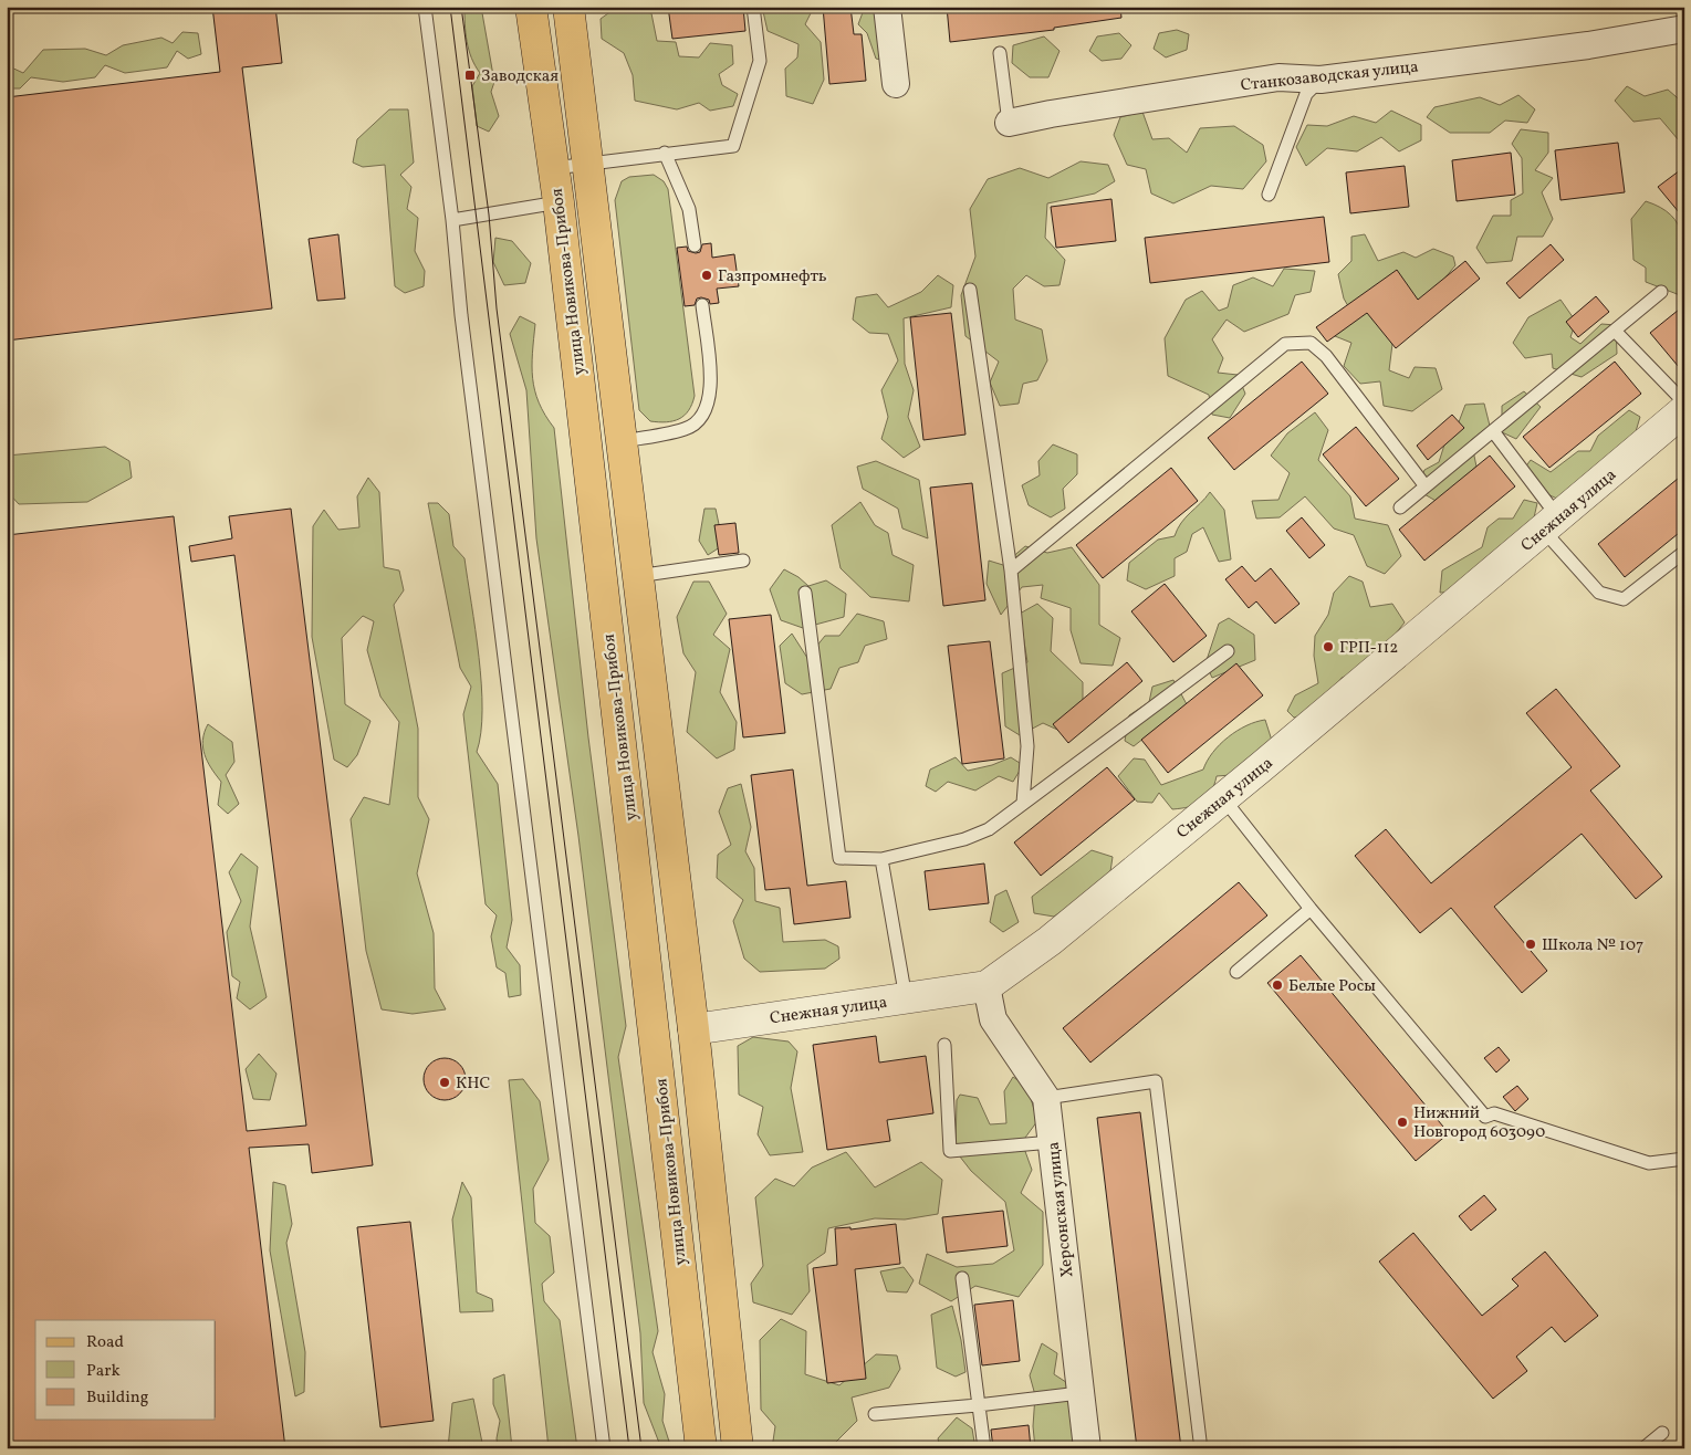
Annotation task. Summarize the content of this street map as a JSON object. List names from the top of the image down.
{
  "streets": {
    "main road": ["улица Новикова-Прибоя"],
    "street": ["Станкозаводская улица", "Снежная улица", "Херсонская улица"]
  },
  "crossings": [
    ["улица Новикова-Прибоя", "Снежная улица"],
    ["Снежная улица", "Херсонская улица"]
  ],
  "places": {
    "transit": ["Заводская"],
    "other": [
      "Газпромнефть",
      "ГРП-112",
      "Школа № 107",
      "Белые Росы",
      "КНС",
      "Нижний Новгород 603090"
    ]
  },
  "legend": ["Road", "Park", "Building"]
}
